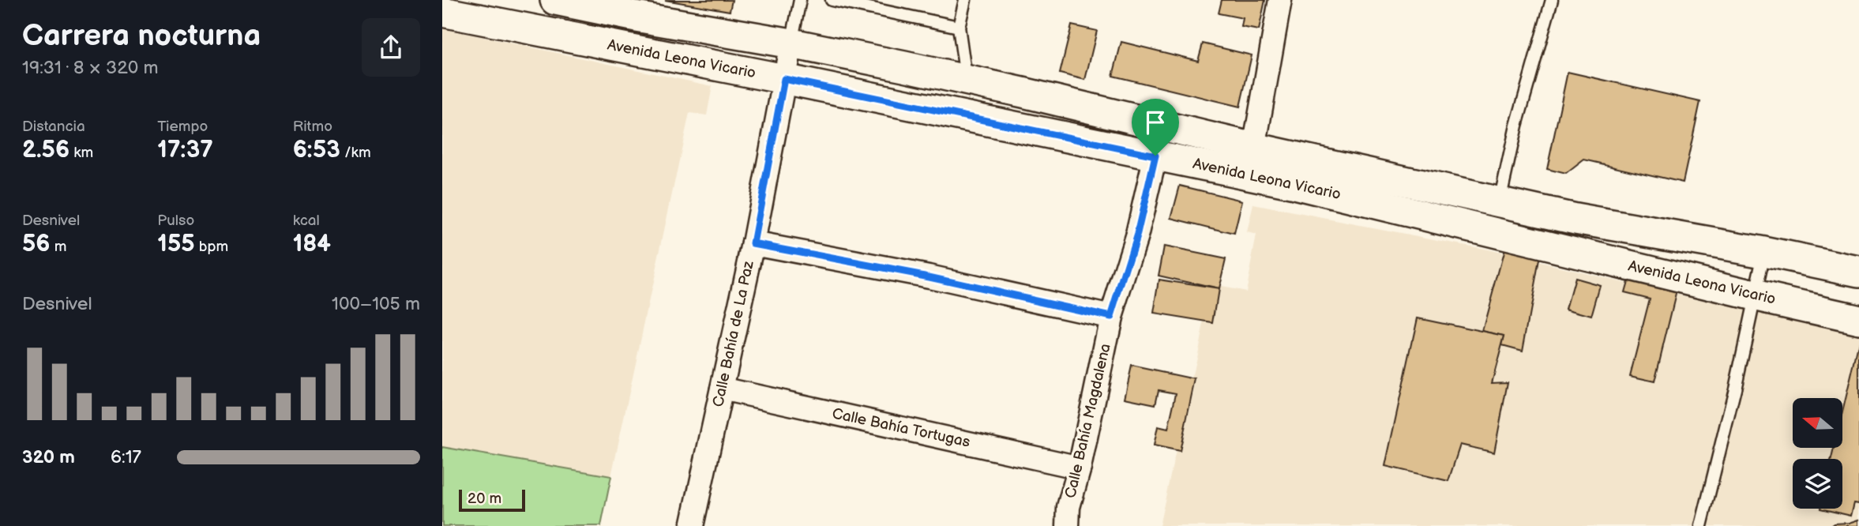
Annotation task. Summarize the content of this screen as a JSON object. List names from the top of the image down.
{
  "streets": {
    "street": [
      "Avenida Leona Vicario",
      "Calle Bahía de La Paz",
      "Calle Bahía Magdalena",
      "Calle Bahía Tortugas"
    ]
  },
  "crossings": [
    ["Avenida Leona Vicario", "Calle Bahía de La Paz"],
    ["Avenida Leona Vicario", "Calle Bahía Magdalena"],
    ["Calle Bahía de La Paz", "Calle Bahía Tortugas"],
    ["Calle Bahía Magdalena", "Calle Bahía Tortugas"]
  ],
  "scale_bar": "20 m",
  "north": "left",
  "page": {
    "heading": ["Carrera nocturna", "19:31 · 8 × 320 m"],
    "stats": [
      ["Distancia", "2.56 km"],
      ["Tiempo", "17:37"],
      ["Ritmo", "6:53 /km"],
      ["Desnivel", "56 m"],
      ["Pulso", "155 bpm"],
      ["kcal", "184"]
    ],
    "chart": ["Desnivel", "100–105 m"],
    "list": [
      {
        "name": "320 m",
        "note": "6:17"
      }
    ],
    "scale": "20 m"
  }
}
